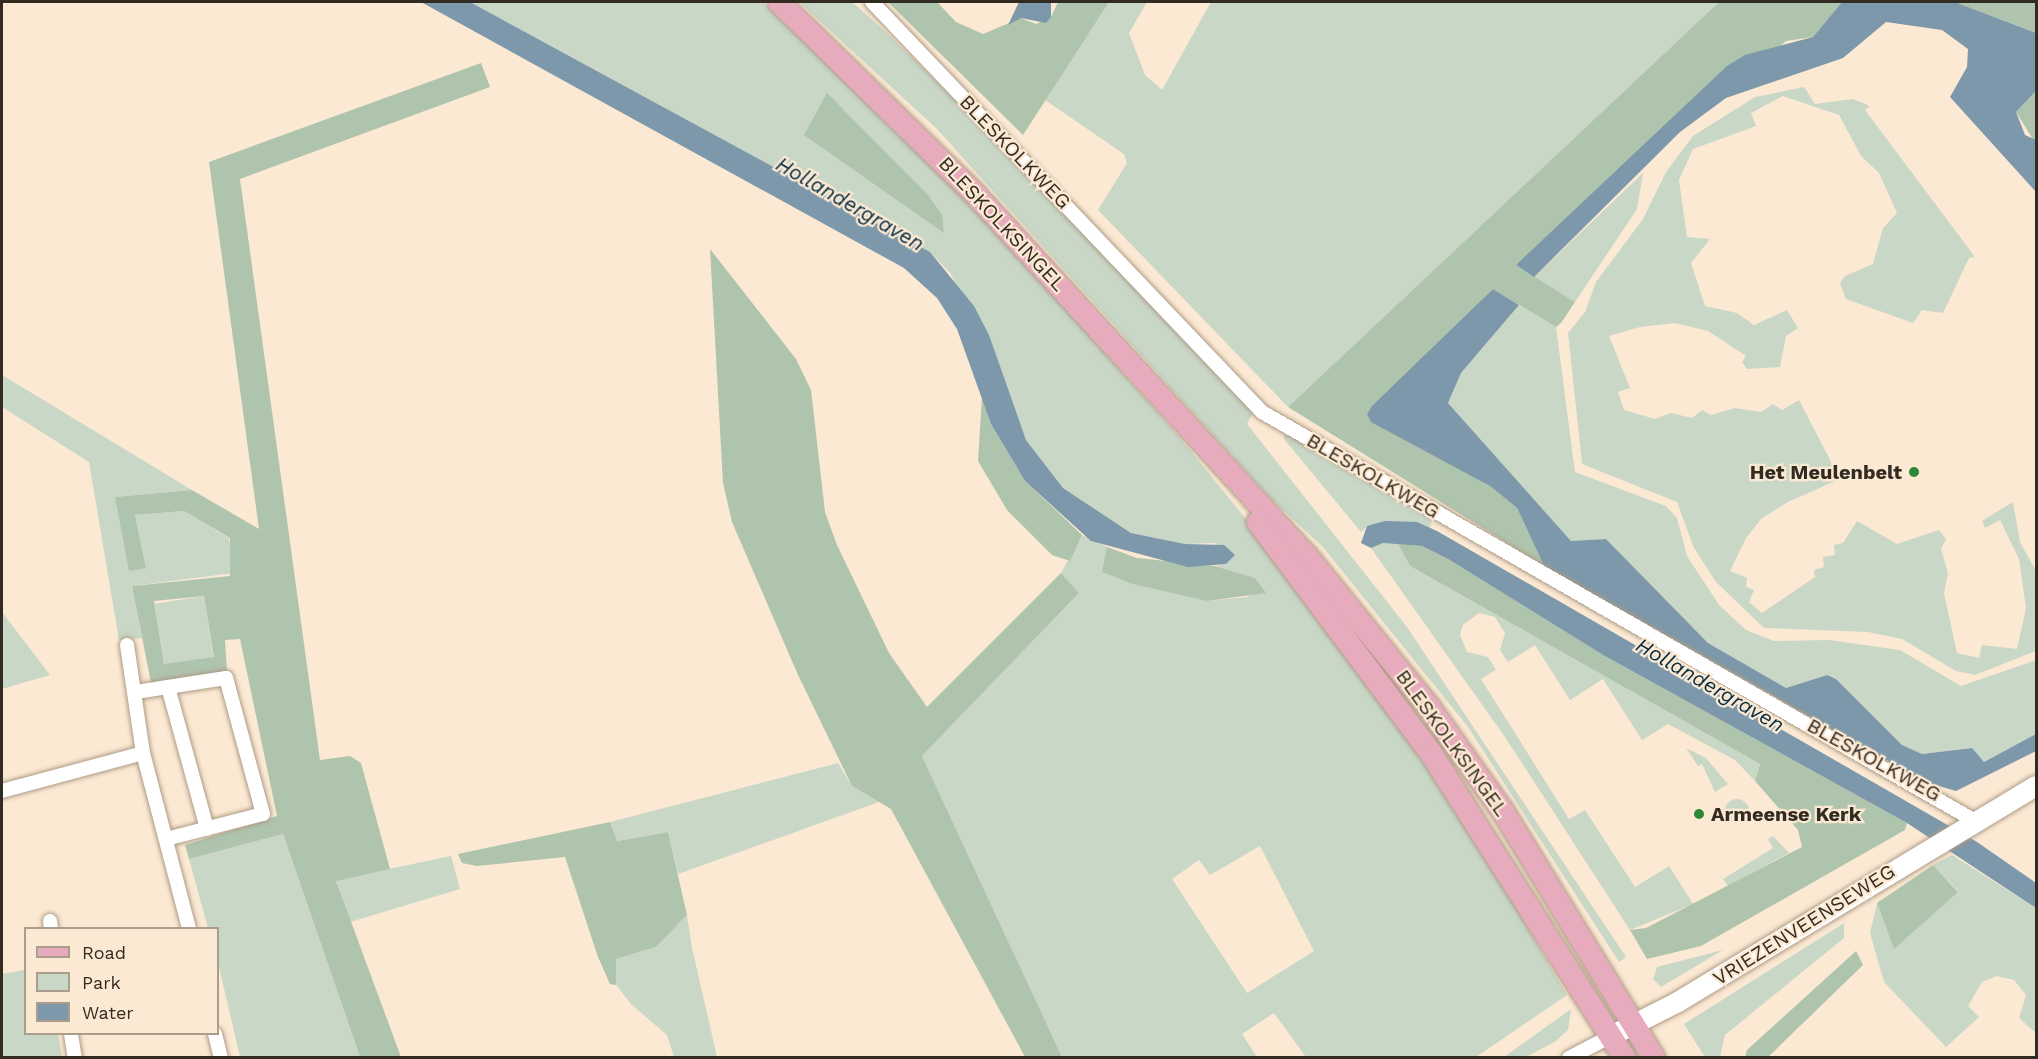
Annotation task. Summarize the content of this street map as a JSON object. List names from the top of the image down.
{
  "streets": {
    "main road": ["BLESKOLKSINGEL"],
    "street": ["BLESKOLKWEG", "VRIEZENVEENSEWEG"]
  },
  "crossings": [
    ["BLESKOLKWEG", "VRIEZENVEENSEWEG"],
    ["BLESKOLKSINGEL", "VRIEZENVEENSEWEG"]
  ],
  "water": ["Hollandergraven"],
  "places": ["Het Meulenbelt", "Armeense Kerk"],
  "legend": ["Road", "Park", "Water"]
}
